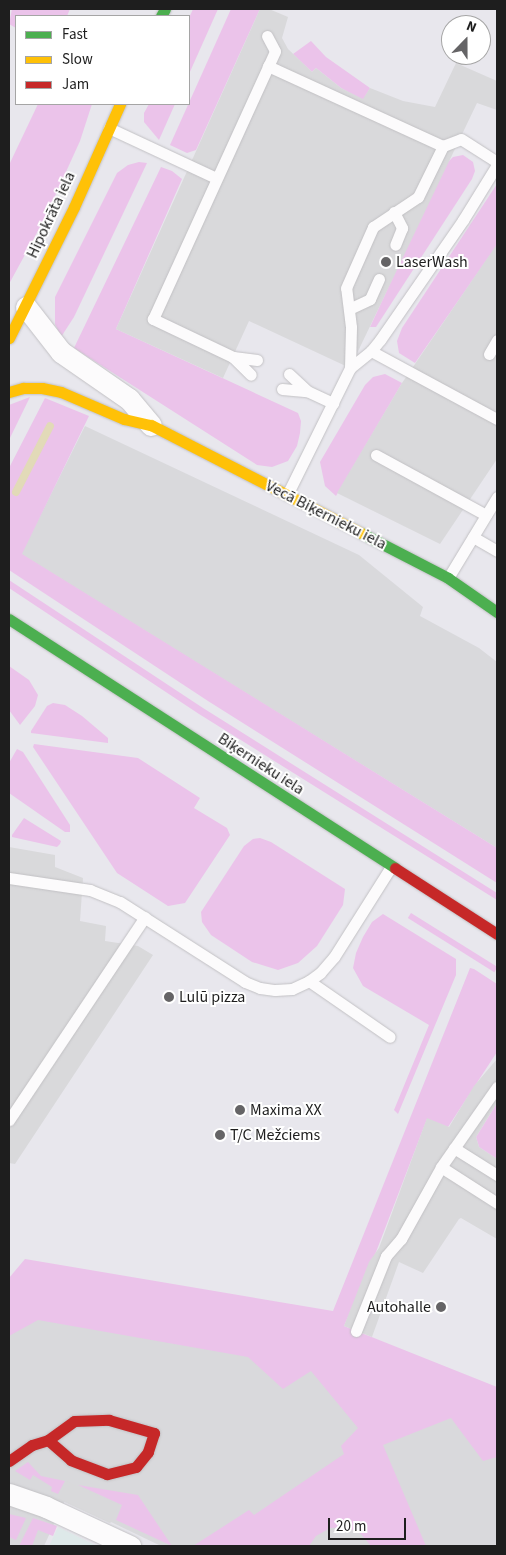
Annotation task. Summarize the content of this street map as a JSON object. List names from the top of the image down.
{
  "streets": {
    "street": ["Hipokrāta iela", "Vecā Biķernieku iela", "Biķernieku iela"]
  },
  "crossings": [
    ["Hipokrāta iela", "Vecā Biķernieku iela"]
  ],
  "places": [
    "LaserWash",
    "Lulū pizza",
    "Maxima XX",
    "T/C Mežciems",
    "Autohalle"
  ],
  "legend": ["Fast", "Slow", "Jam"],
  "scale_bar": "20 m",
  "north": "top"
}
